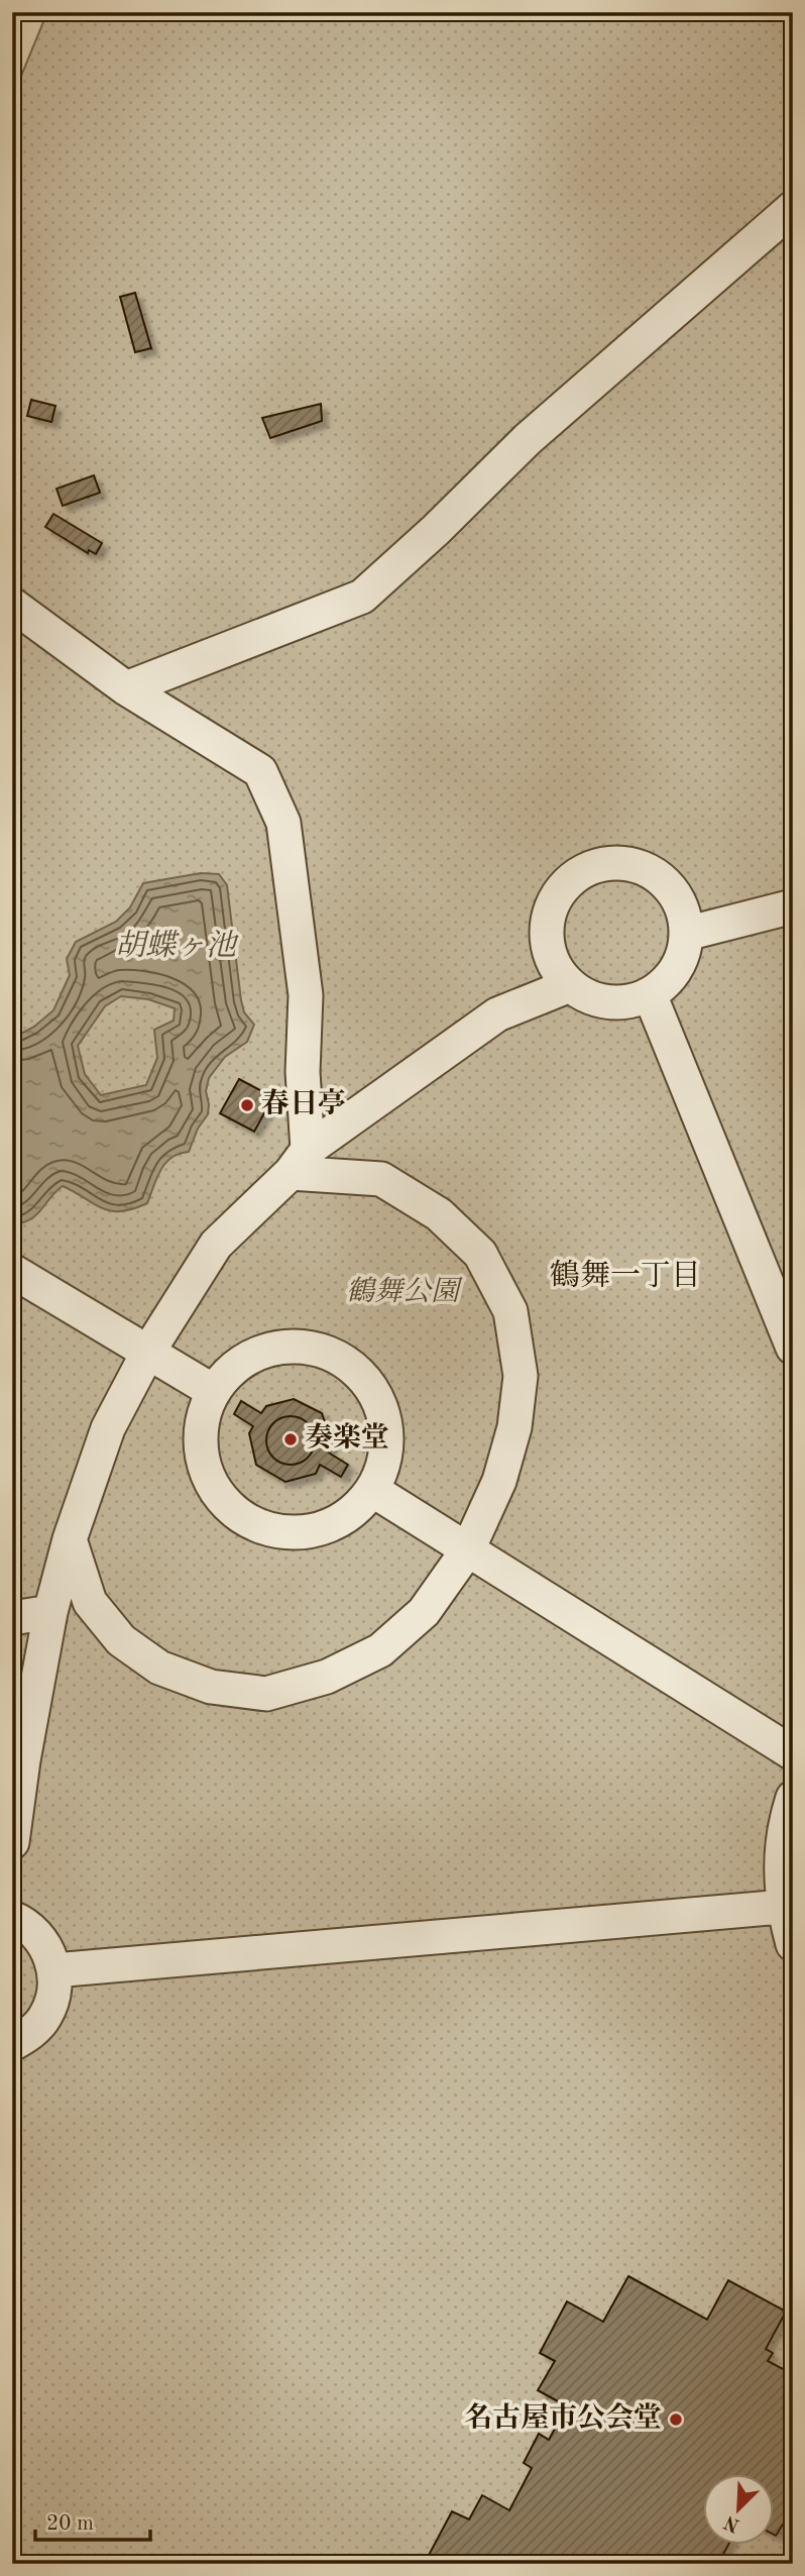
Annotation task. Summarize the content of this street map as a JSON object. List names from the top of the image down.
{
  "districts": ["鶴舞一丁目"],
  "water": ["胡蝶ヶ池"],
  "parks": ["鶴舞公園"],
  "places": ["春日亭", "奏楽堂", "名古屋市公会堂"],
  "scale_bar": "20 m",
  "north": "bottom left"
}
